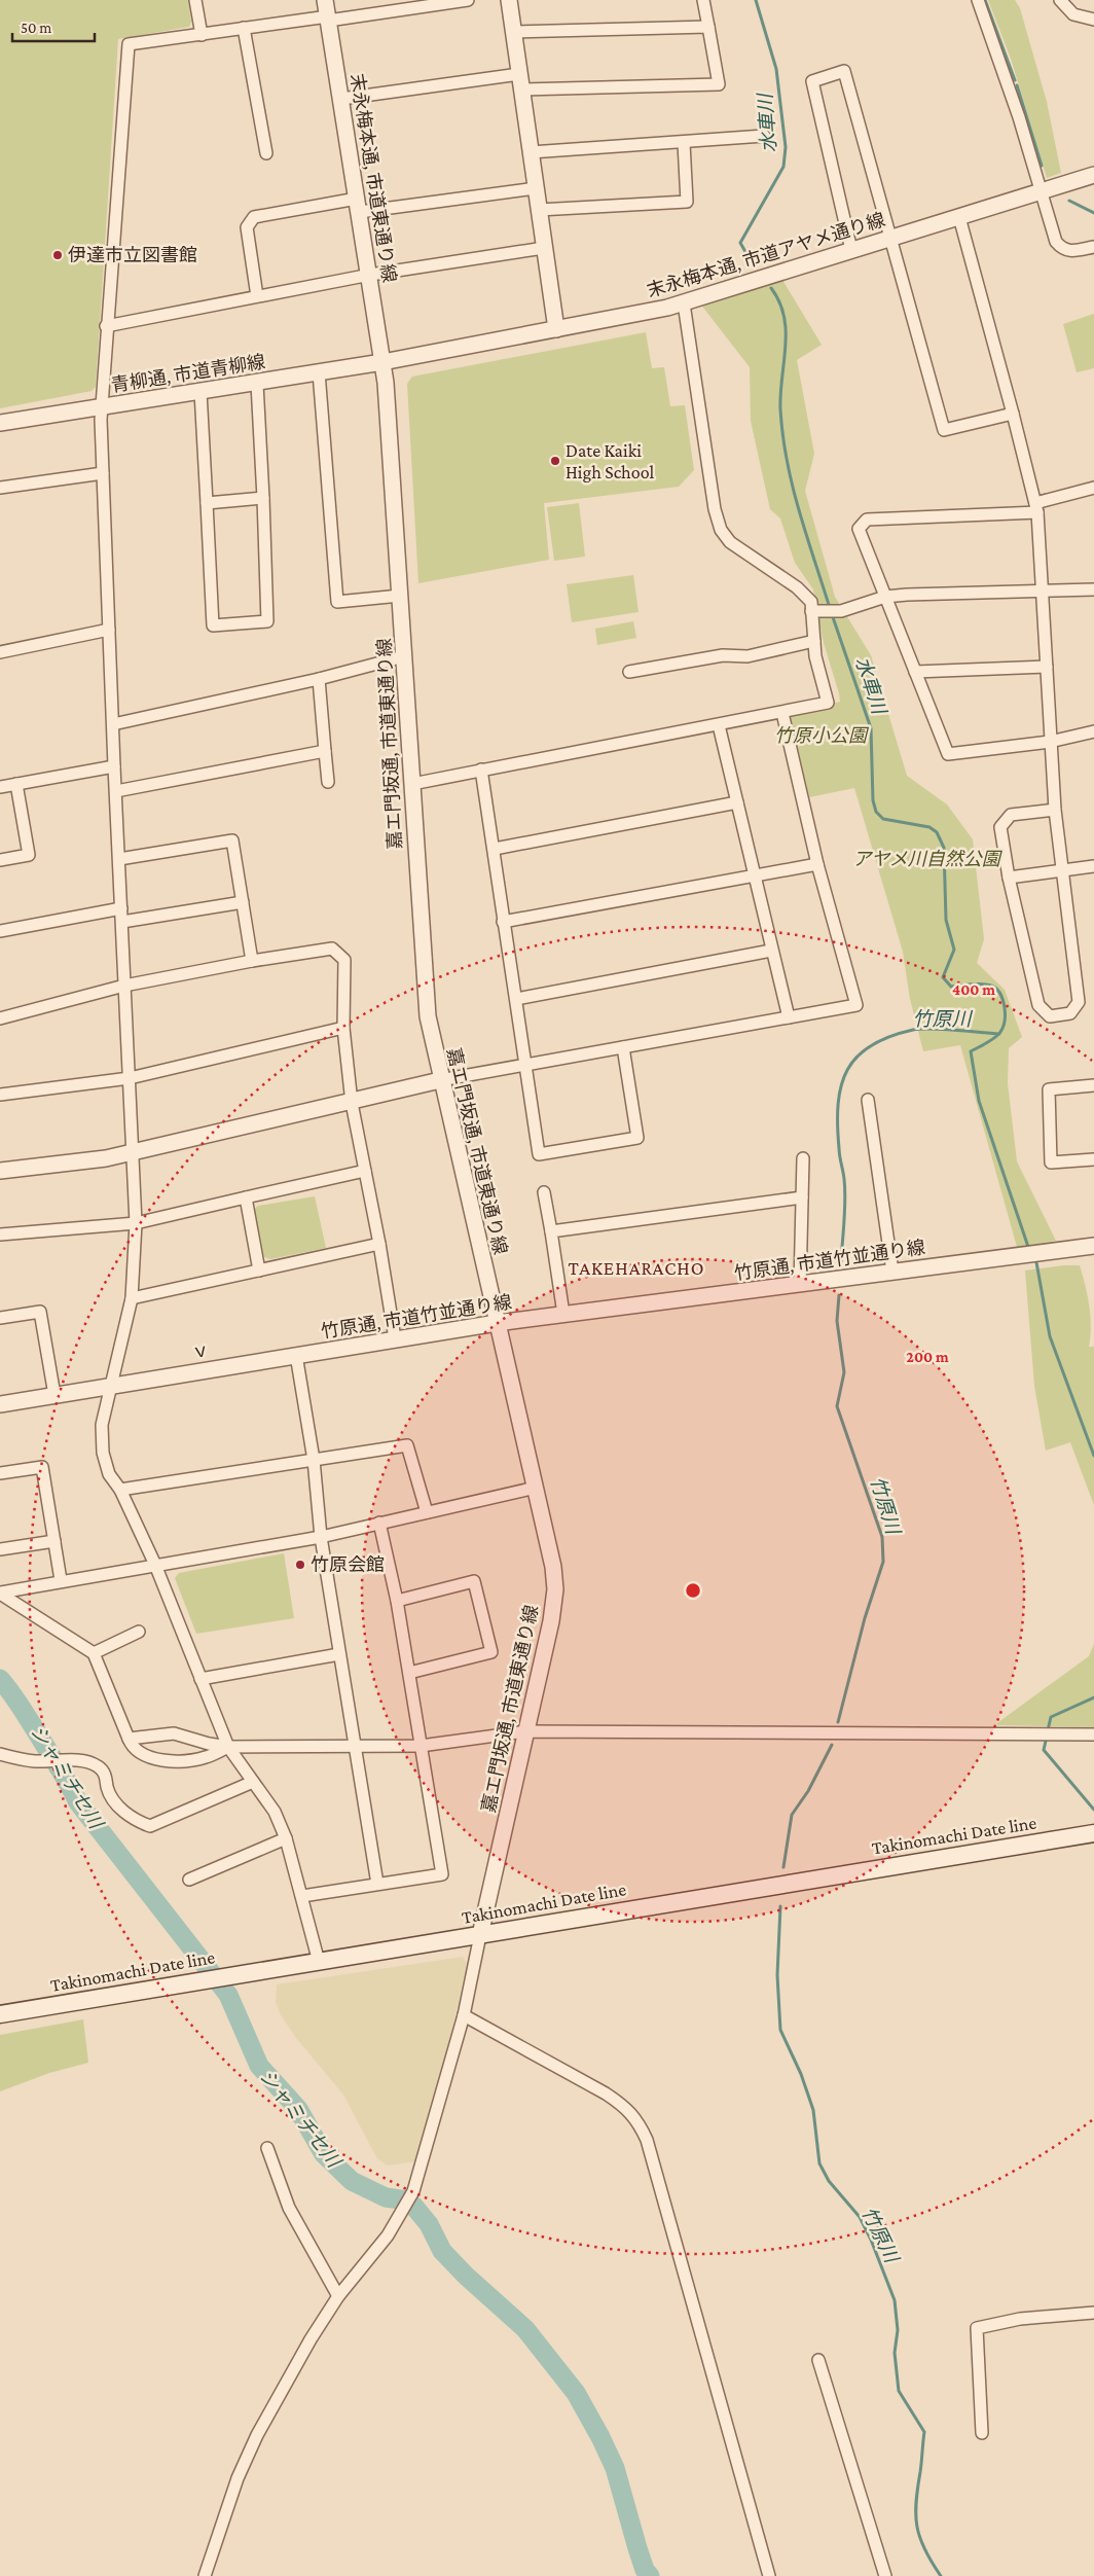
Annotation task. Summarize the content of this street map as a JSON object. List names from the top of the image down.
{
  "streets": {
    "main road": ["Takinomachi Date line"],
    "street": [
      "末永梅本通, 市道東通り線",
      "末永梅本通, 市道アヤメ通り線",
      "青柳通, 市道青柳線",
      "嘉エ門坂通, 市道東通り線",
      "竹原通, 市道竹並通り線",
      "ｖ"
    ]
  },
  "crossings": [
    ["末永梅本通, 市道東通り線", "末永梅本通, 市道アヤメ通り線"],
    ["末永梅本通, 市道東通り線", "青柳通, 市道青柳線"],
    ["末永梅本通, 市道東通り線", "嘉エ門坂通, 市道東通り線"],
    ["末永梅本通, 市道アヤメ通り線", "青柳通, 市道青柳線"],
    ["末永梅本通, 市道アヤメ通り線", "嘉エ門坂通, 市道東通り線"],
    ["青柳通, 市道青柳線", "嘉エ門坂通, 市道東通り線"],
    ["嘉エ門坂通, 市道東通り線", "竹原通, 市道竹並通り線"],
    ["嘉エ門坂通, 市道東通り線", "Takinomachi Date line"],
    ["竹原通, 市道竹並通り線", "ｖ"]
  ],
  "districts": ["TAKEHARACHO"],
  "water": ["水車川", "竹原川", "シャミチセ川"],
  "parks": ["竹原小公園", "アヤメ川自然公園"],
  "places": ["伊達市立図書館", "Date Kaiki High School", "竹原会館"],
  "scale_bar": "50 m",
  "rings": ["400 m", "200 m"]
}
